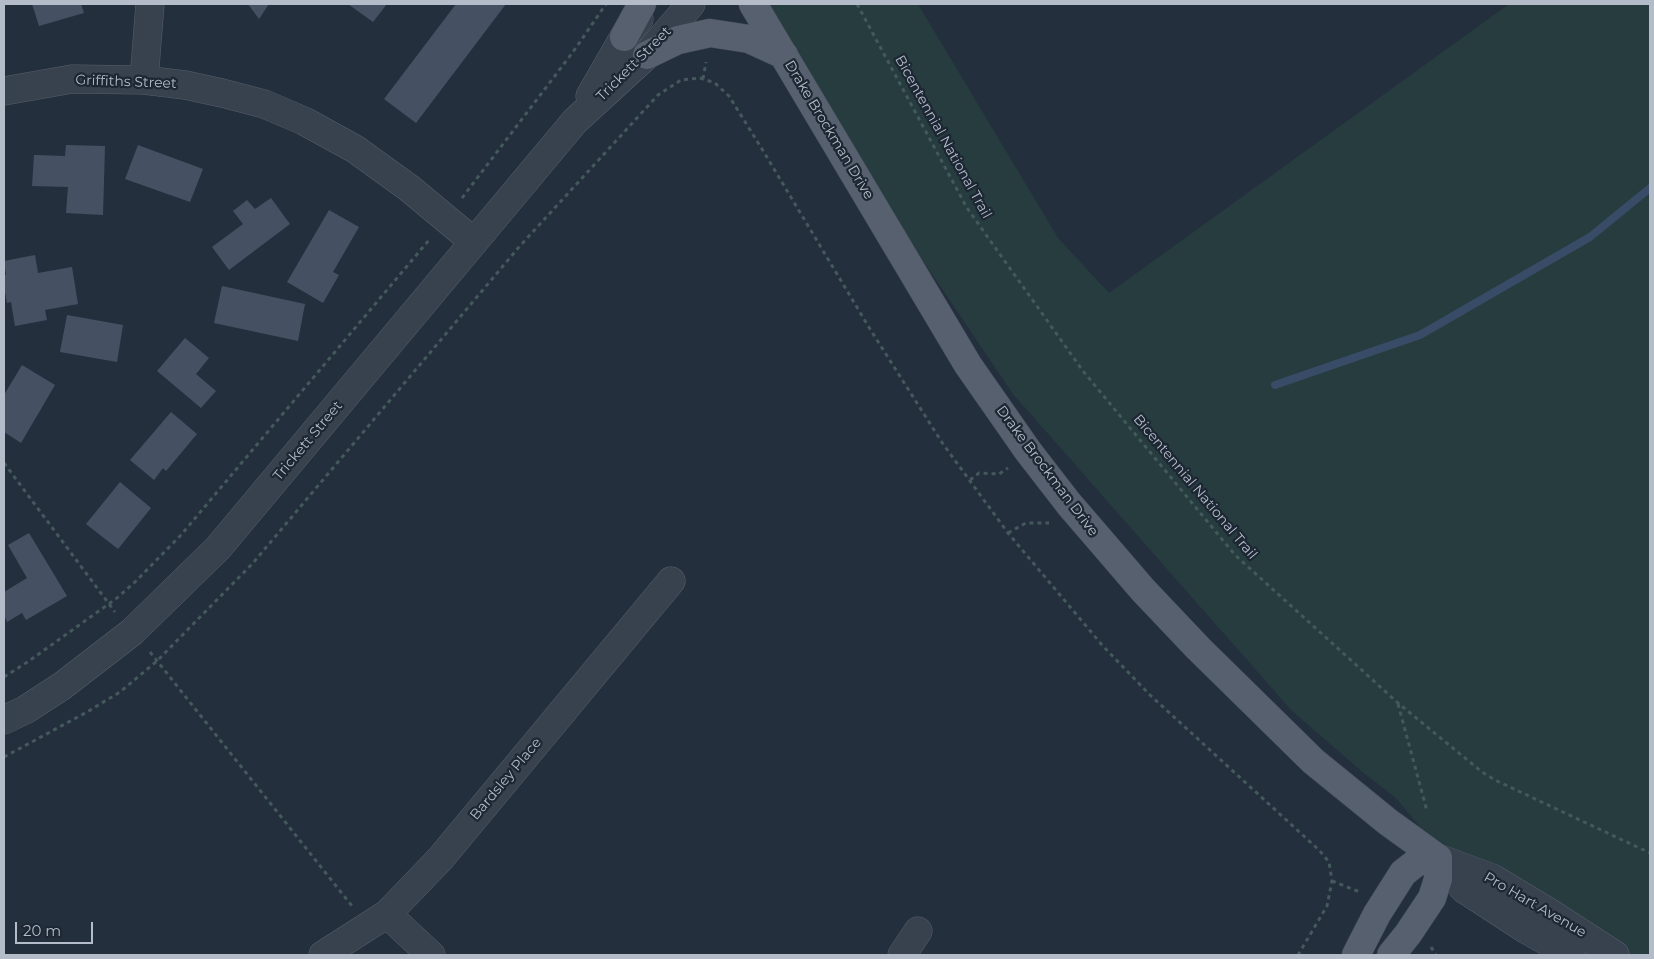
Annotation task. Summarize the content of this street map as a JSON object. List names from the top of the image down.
{
  "streets": {
    "main road": ["Drake Brockman Drive"],
    "street": [
      "Trickett Street",
      "Griffiths Street",
      "Bardsley Place",
      "Pro Hart Avenue"
    ],
    "path": ["Bicentennial National Trail"]
  },
  "crossings": [
    ["Trickett Street", "Griffiths Street"],
    ["Drake Brockman Drive", "Pro Hart Avenue"]
  ],
  "scale_bar": "20 m"
}
